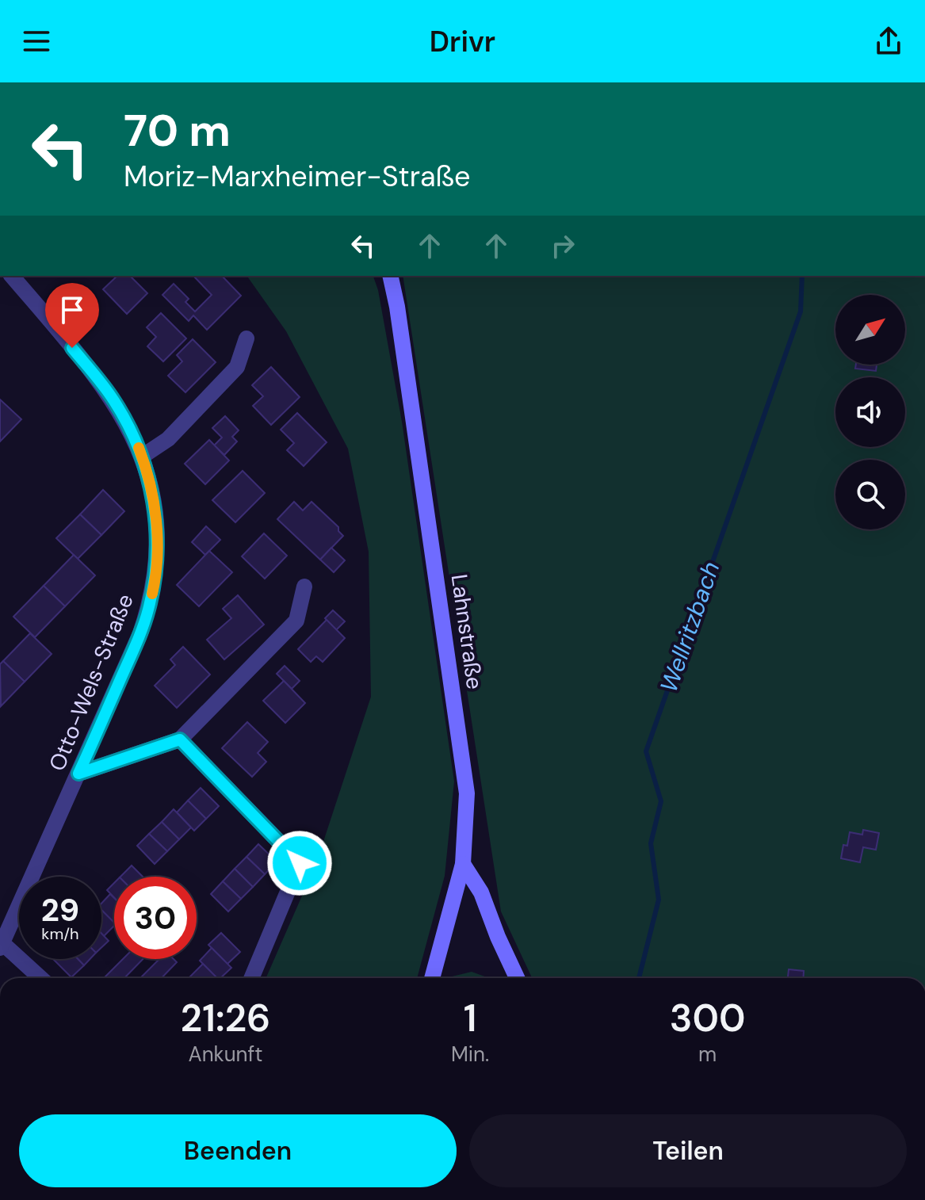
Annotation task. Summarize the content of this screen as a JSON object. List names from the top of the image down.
{
  "streets": {
    "main road": ["Lahnstraße"],
    "street": ["Otto-Wels-Straße"]
  },
  "water": ["Wellritzbach"],
  "north": "top right",
  "page": {
    "header": "Drivr",
    "turn": ["70 m", "Moriz-Marxheimer-Straße"],
    "speed": "29 km/h",
    "limit": "30",
    "eta": [
      "21:26",
      "Ankunft",
      "1",
      "Min.",
      "300",
      "m"
    ],
    "buttons": ["Beenden", "Teilen"]
  }
}
